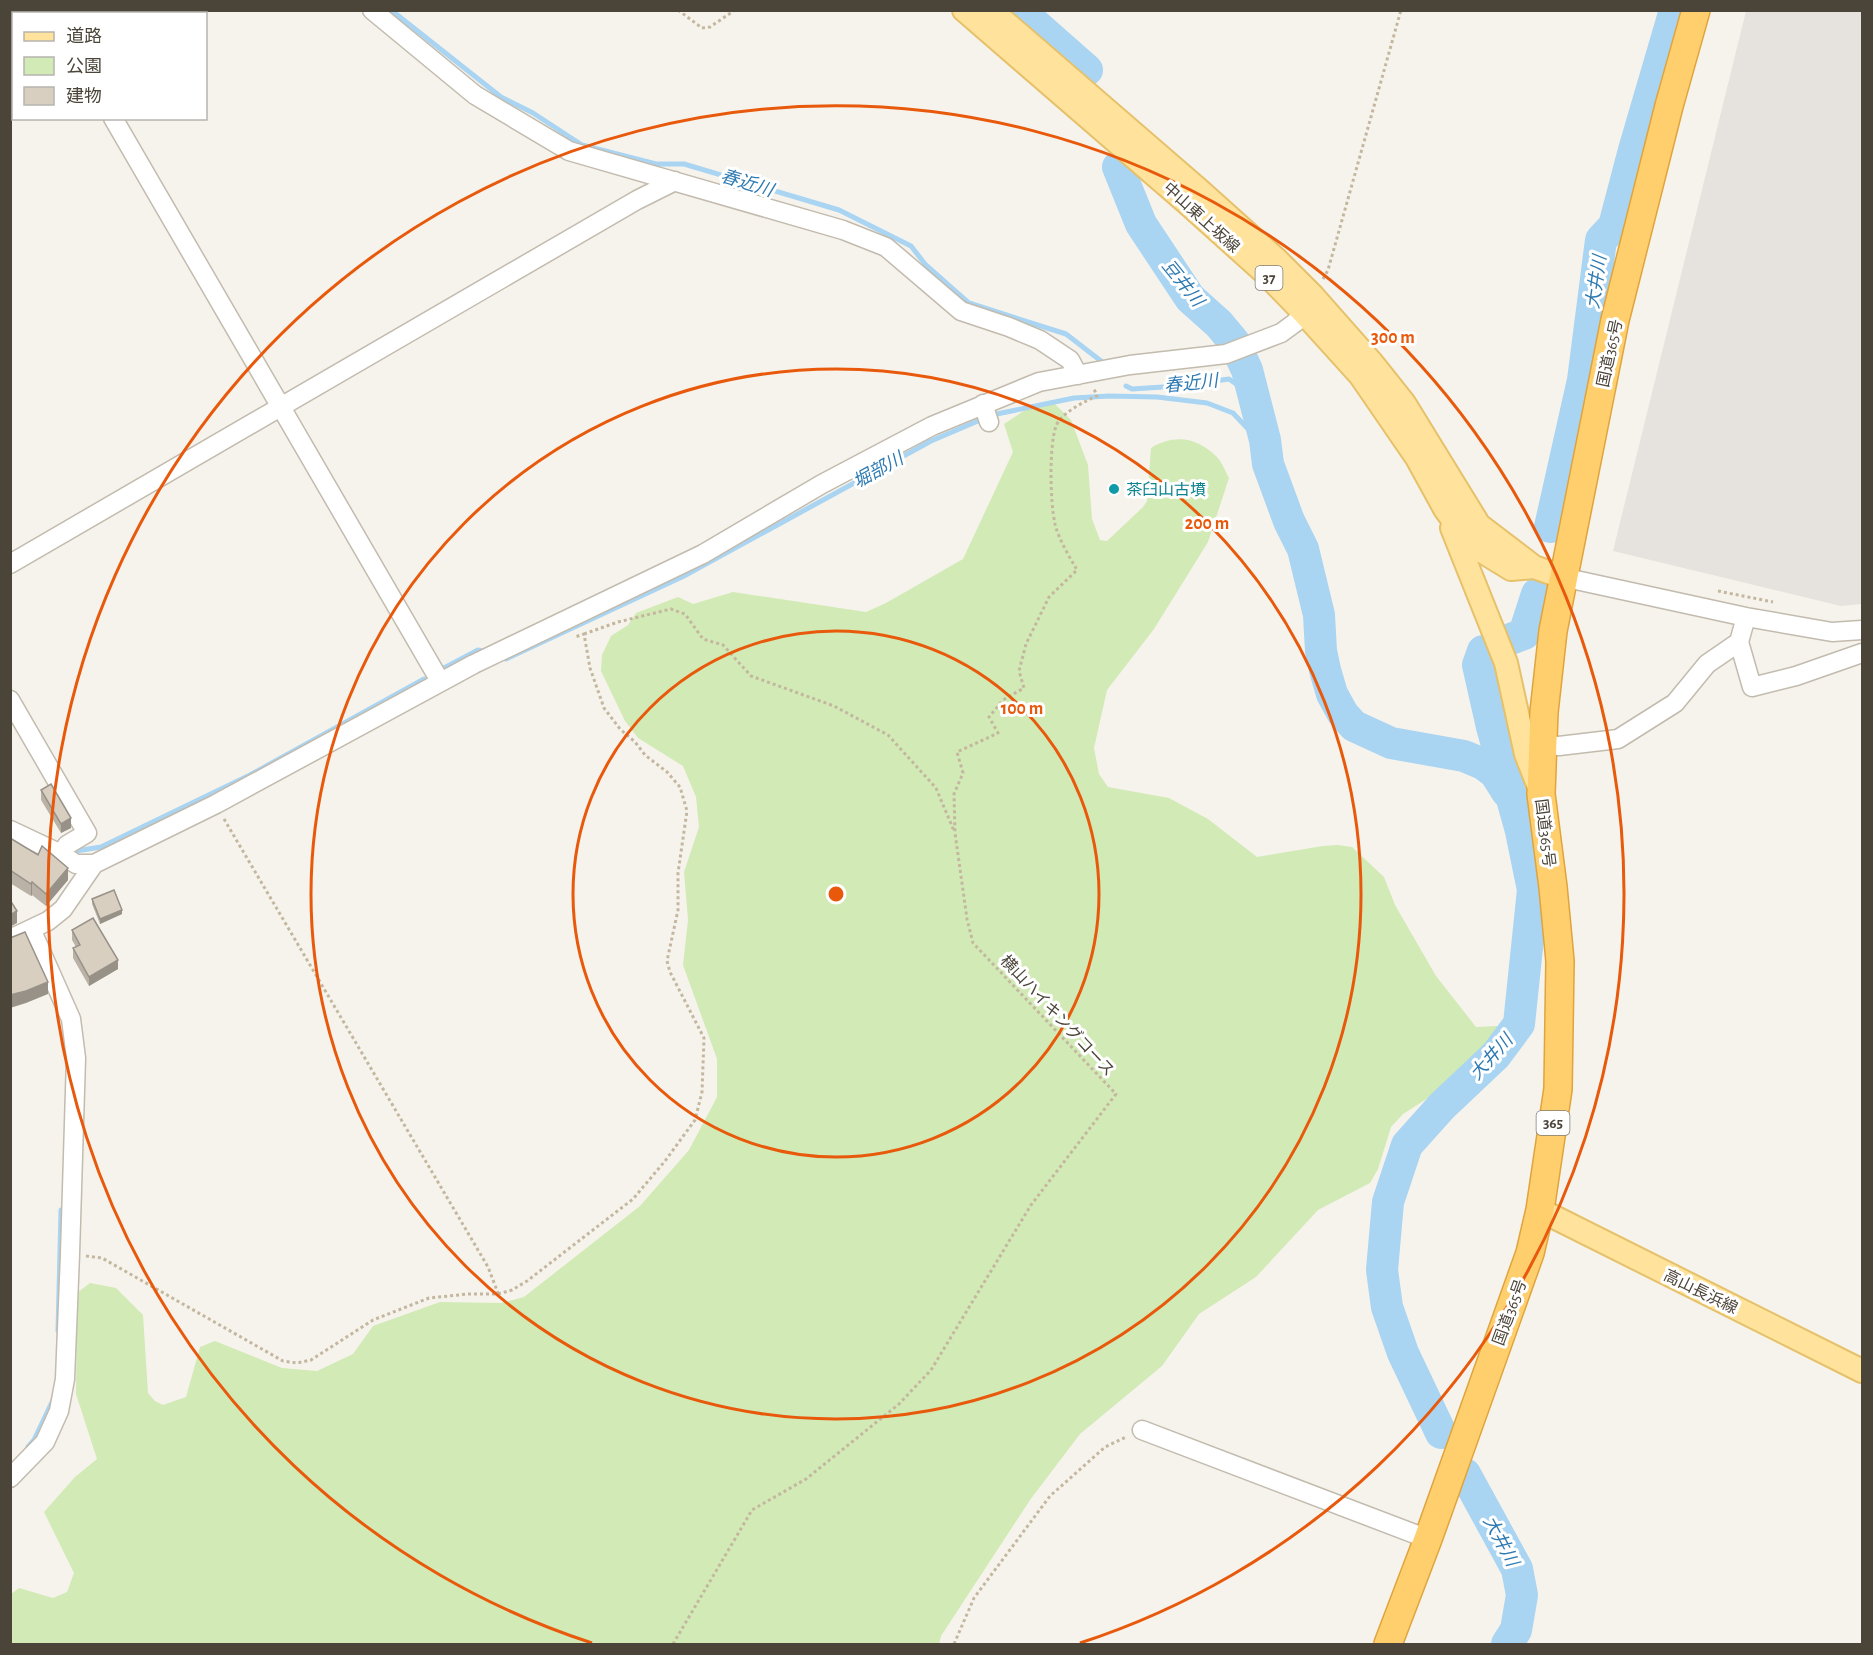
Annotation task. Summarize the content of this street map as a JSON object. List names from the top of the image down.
{
  "streets": {
    "highway": ["国道365号", "365"],
    "main road": ["中山東上坂線", "37", "高山長浜線"],
    "path": ["横山ハイキングコース"]
  },
  "crossings": [
    ["中山東上坂線", "国道365号"],
    ["国道365号", "高山長浜線"]
  ],
  "water": [
    "春近川",
    "大井川",
    "豆井川",
    "堀部川"
  ],
  "places": ["茶臼山古墳"],
  "legend": ["道路", "公園", "建物"],
  "rings": ["300 m", "200 m", "100 m"]
}
